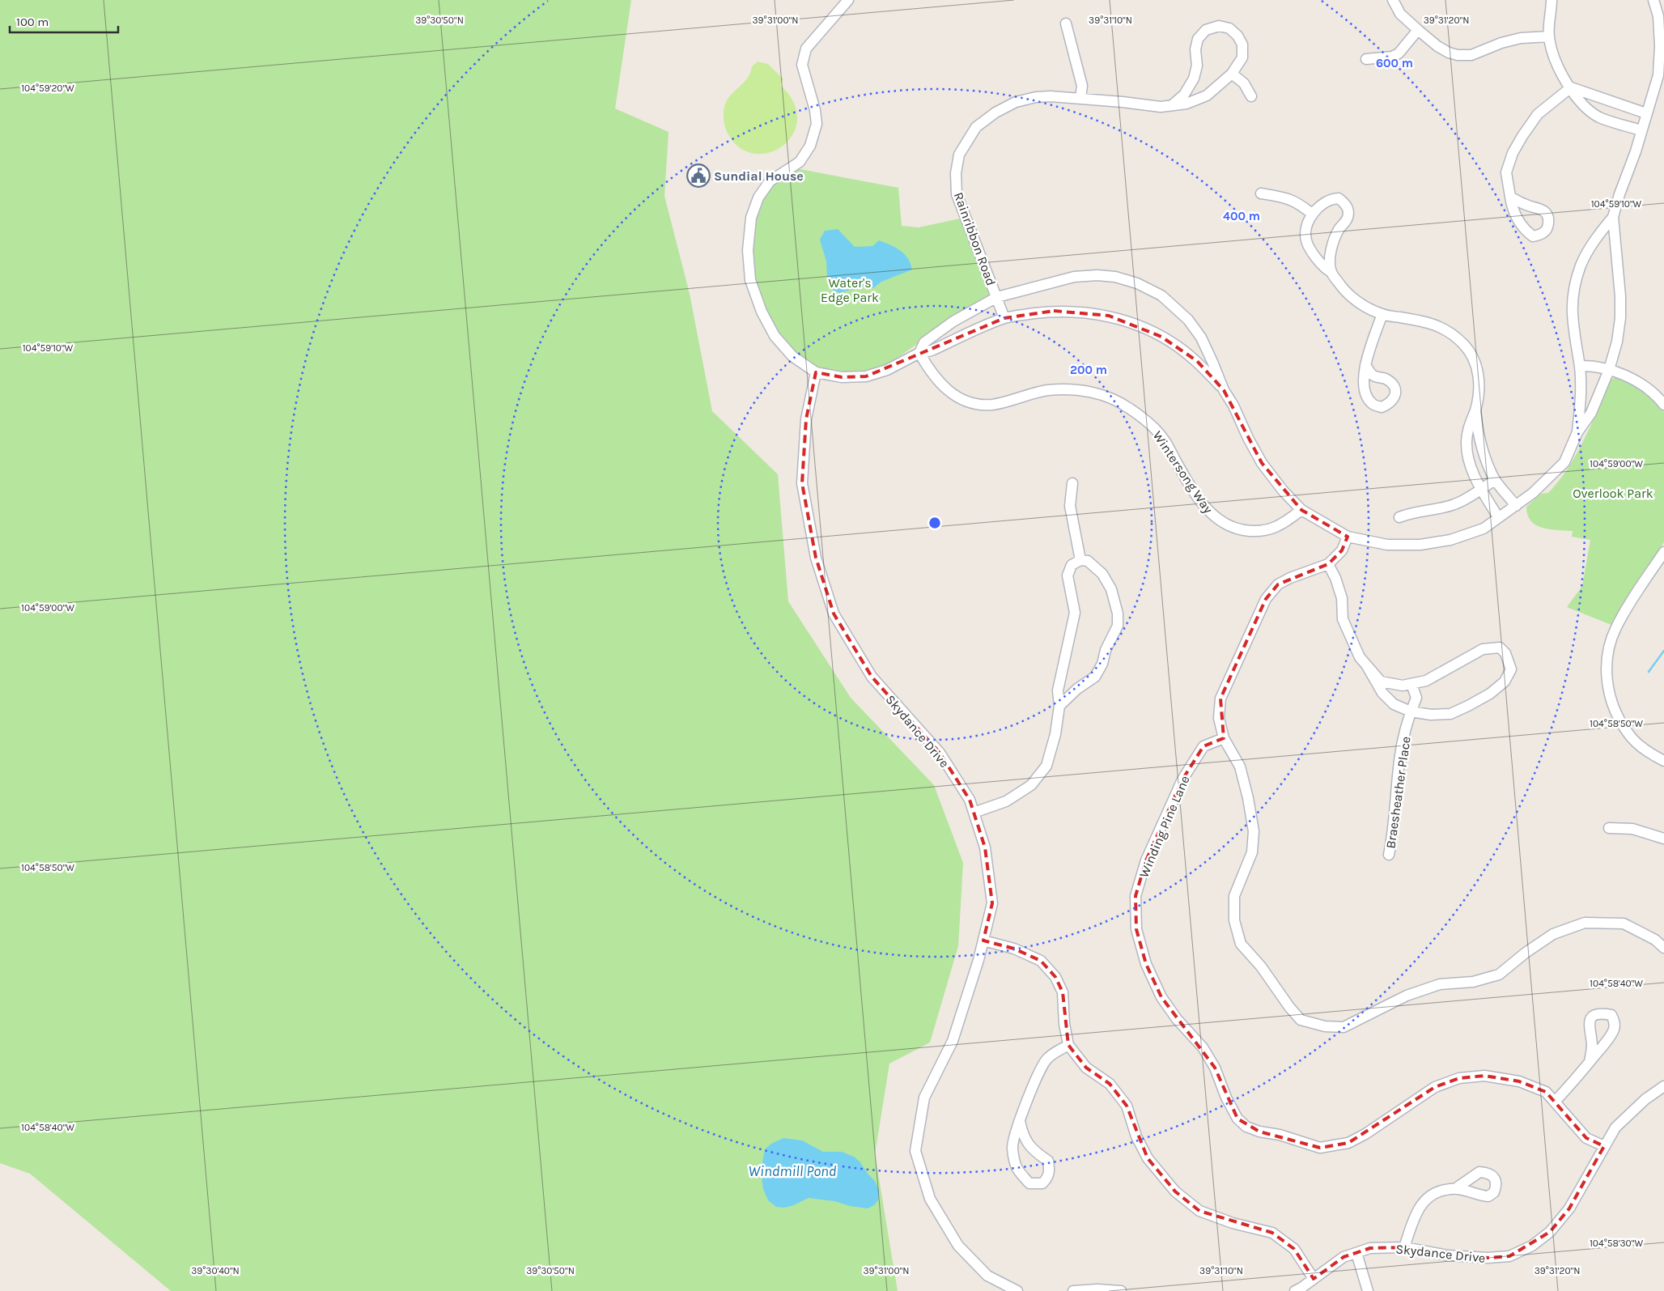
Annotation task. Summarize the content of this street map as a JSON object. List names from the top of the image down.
{
  "streets": {
    "street": [
      "Rainribbon Road",
      "Wintersong Way",
      "Skydance Drive",
      "Braesheather Place",
      "Winding Pine Lane"
    ]
  },
  "crossings": [
    ["Skydance Drive", "Winding Pine Lane"]
  ],
  "water": ["Windmill Pond"],
  "parks": ["Water's Edge Park", "Overlook Park"],
  "places": {
    "public building": ["Sundial House"]
  },
  "scale_bar": "100 m",
  "coordinates": [
    "39°30'50\"N",
    "39°31'00\"N",
    "39°31'10\"N",
    "39°31'20\"N",
    "104°59'20\"W",
    "104°59'10\"W",
    "104°59'00\"W",
    "104°58'50\"W",
    "104°58'40\"W",
    "104°58'30\"W",
    "39°30'40\"N"
  ],
  "rings": ["600 m", "400 m", "200 m"]
}
